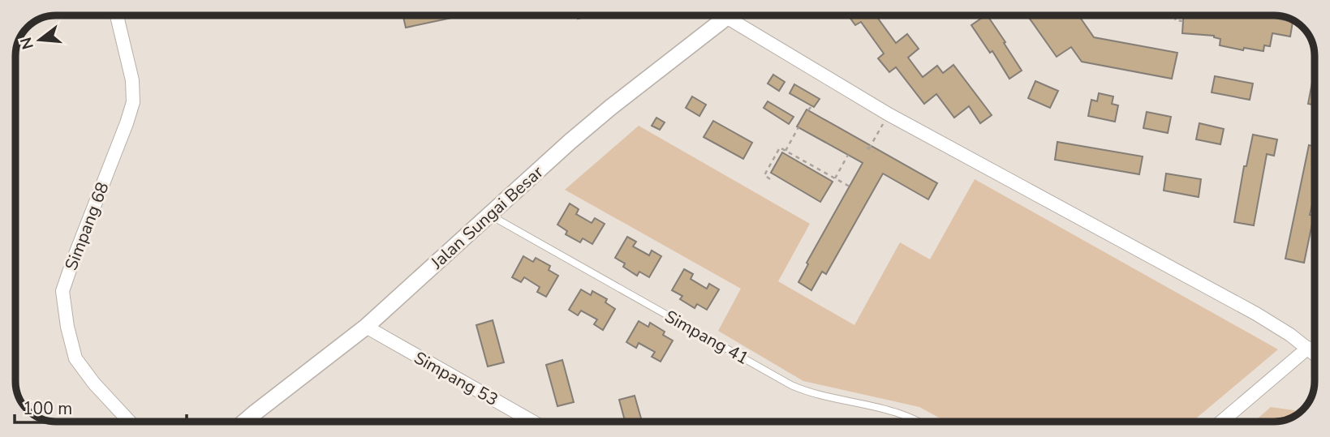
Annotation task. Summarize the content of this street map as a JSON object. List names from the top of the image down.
{
  "streets": {
    "street": ["Jalan Sungai Besar", "Simpang 68", "Simpang 53"],
    "lane": ["Simpang 41"]
  },
  "crossings": [
    ["Jalan Sungai Besar", "Simpang 41"],
    ["Jalan Sungai Besar", "Simpang 53"]
  ],
  "scale_bar": "100 m",
  "north": "left"
}
